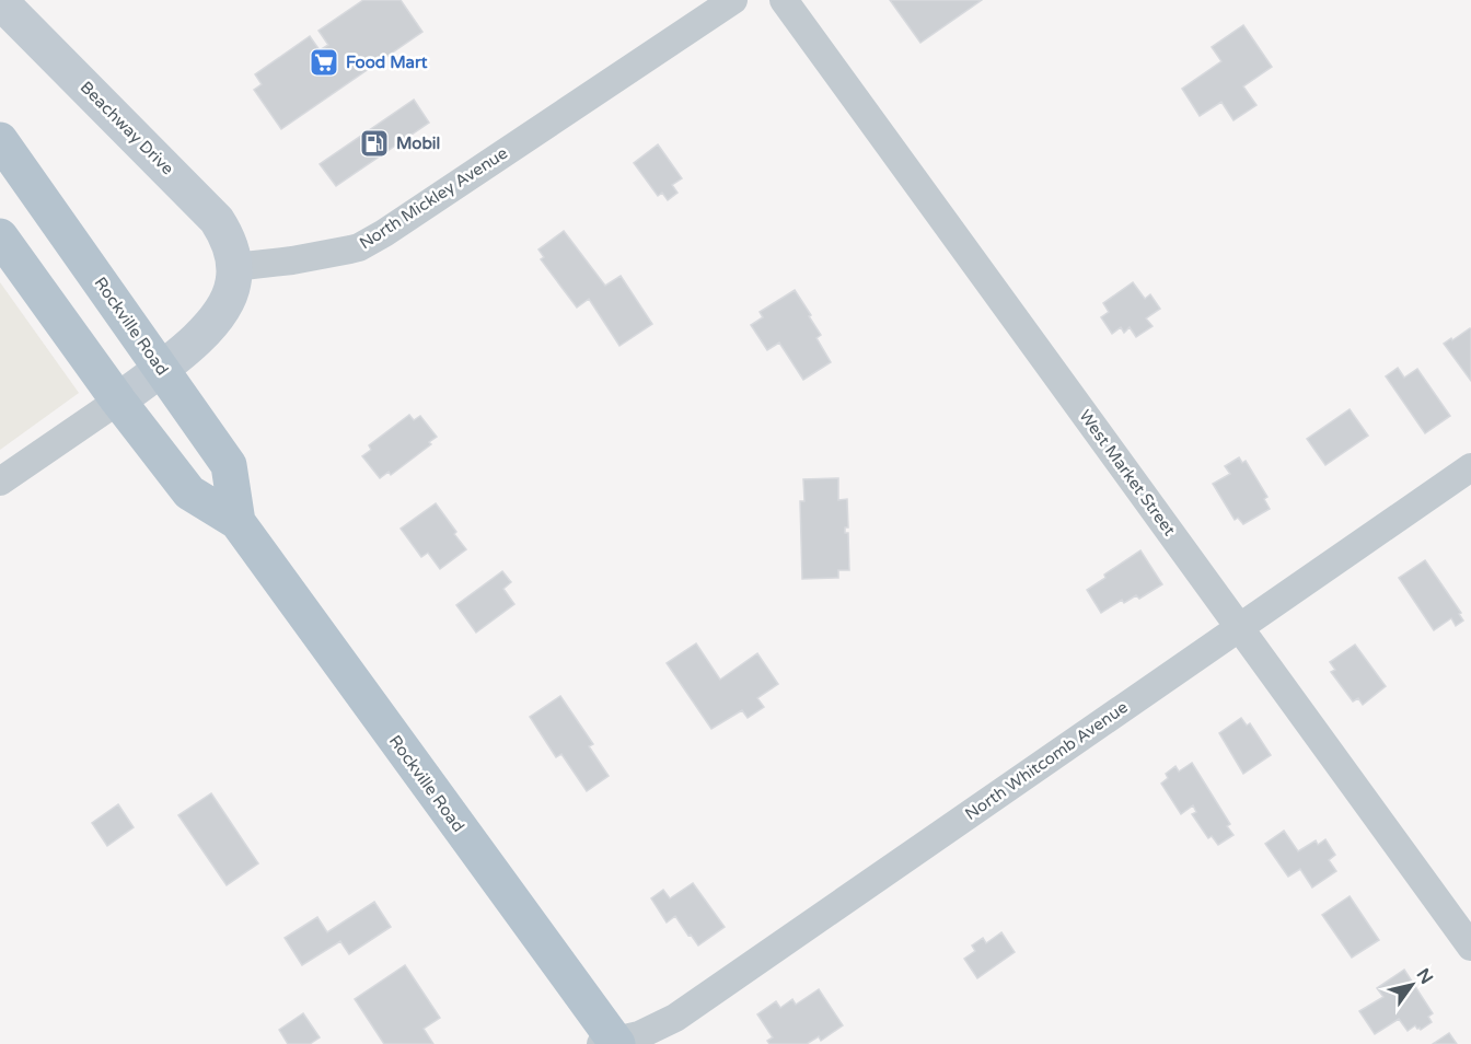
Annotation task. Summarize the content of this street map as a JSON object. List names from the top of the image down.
{
  "streets": {
    "main road": ["Rockville Road"],
    "street": [
      "Beachway Drive",
      "North Mickley Avenue",
      "West Market Street",
      "North Whitcomb Avenue"
    ]
  },
  "crossings": [
    ["Beachway Drive", "North Mickley Avenue"],
    ["Rockville Road", "North Whitcomb Avenue"],
    ["West Market Street", "North Whitcomb Avenue"]
  ],
  "places": {
    "supermarket": ["Food Mart"],
    "fuel station": ["Mobil"]
  },
  "north": "top right"
}
